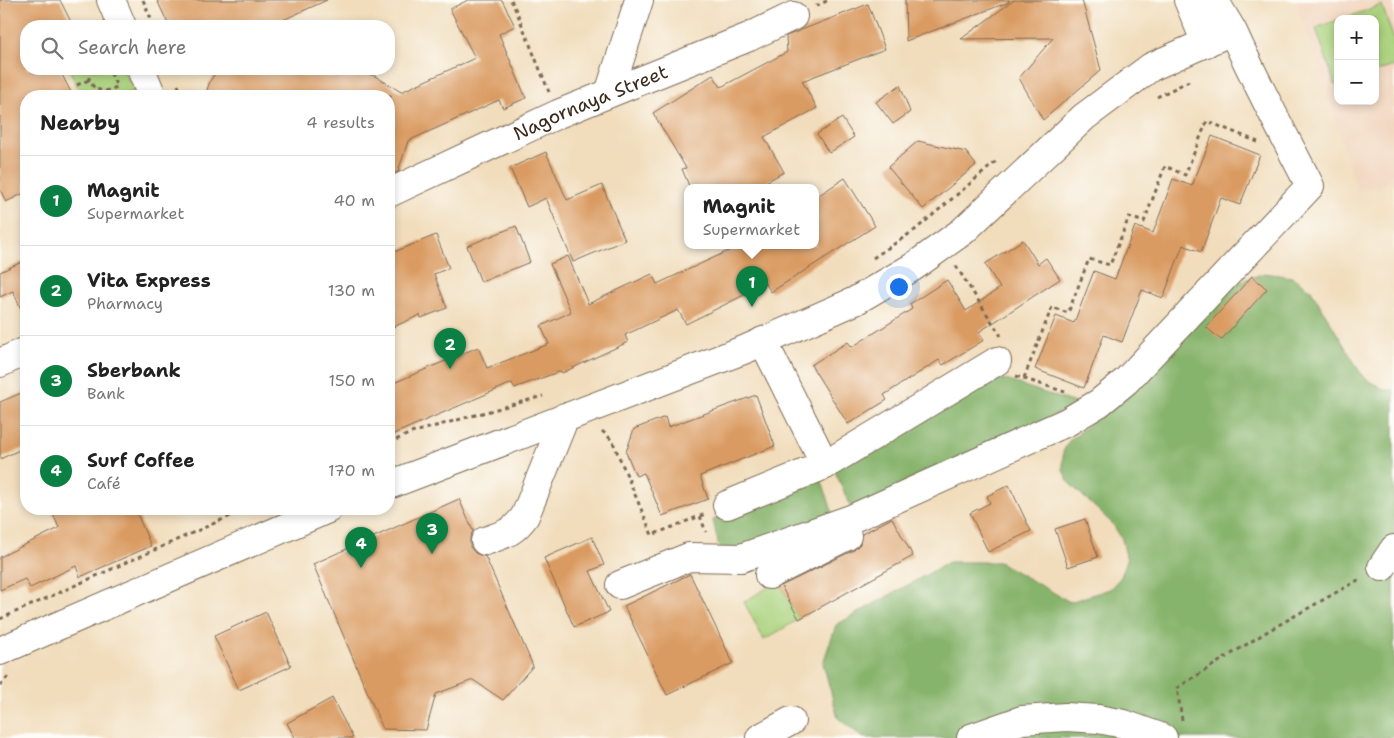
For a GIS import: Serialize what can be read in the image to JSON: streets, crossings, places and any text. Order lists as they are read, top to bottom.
{
  "streets": {
    "street": ["Nagornaya Street"]
  },
  "page": {
    "map_buttons": ["+", "−"],
    "search": "Search here",
    "heading": ["Nearby", "4 results"],
    "list": [
      {
        "mark": "1",
        "name": "Magnit",
        "note": "Supermarket",
        "value": "40 m"
      },
      {
        "mark": "2",
        "name": "Vita Express",
        "note": "Pharmacy",
        "value": "130 m"
      },
      {
        "mark": "3",
        "name": "Sberbank",
        "note": "Bank",
        "value": "150 m"
      },
      {
        "mark": "4",
        "name": "Surf Coffee",
        "note": "Café",
        "value": "170 m"
      }
    ],
    "popup": ["Magnit", "Supermarket"],
    "pins": [
      "1",
      "2",
      "3",
      "4"
    ]
  }
}
